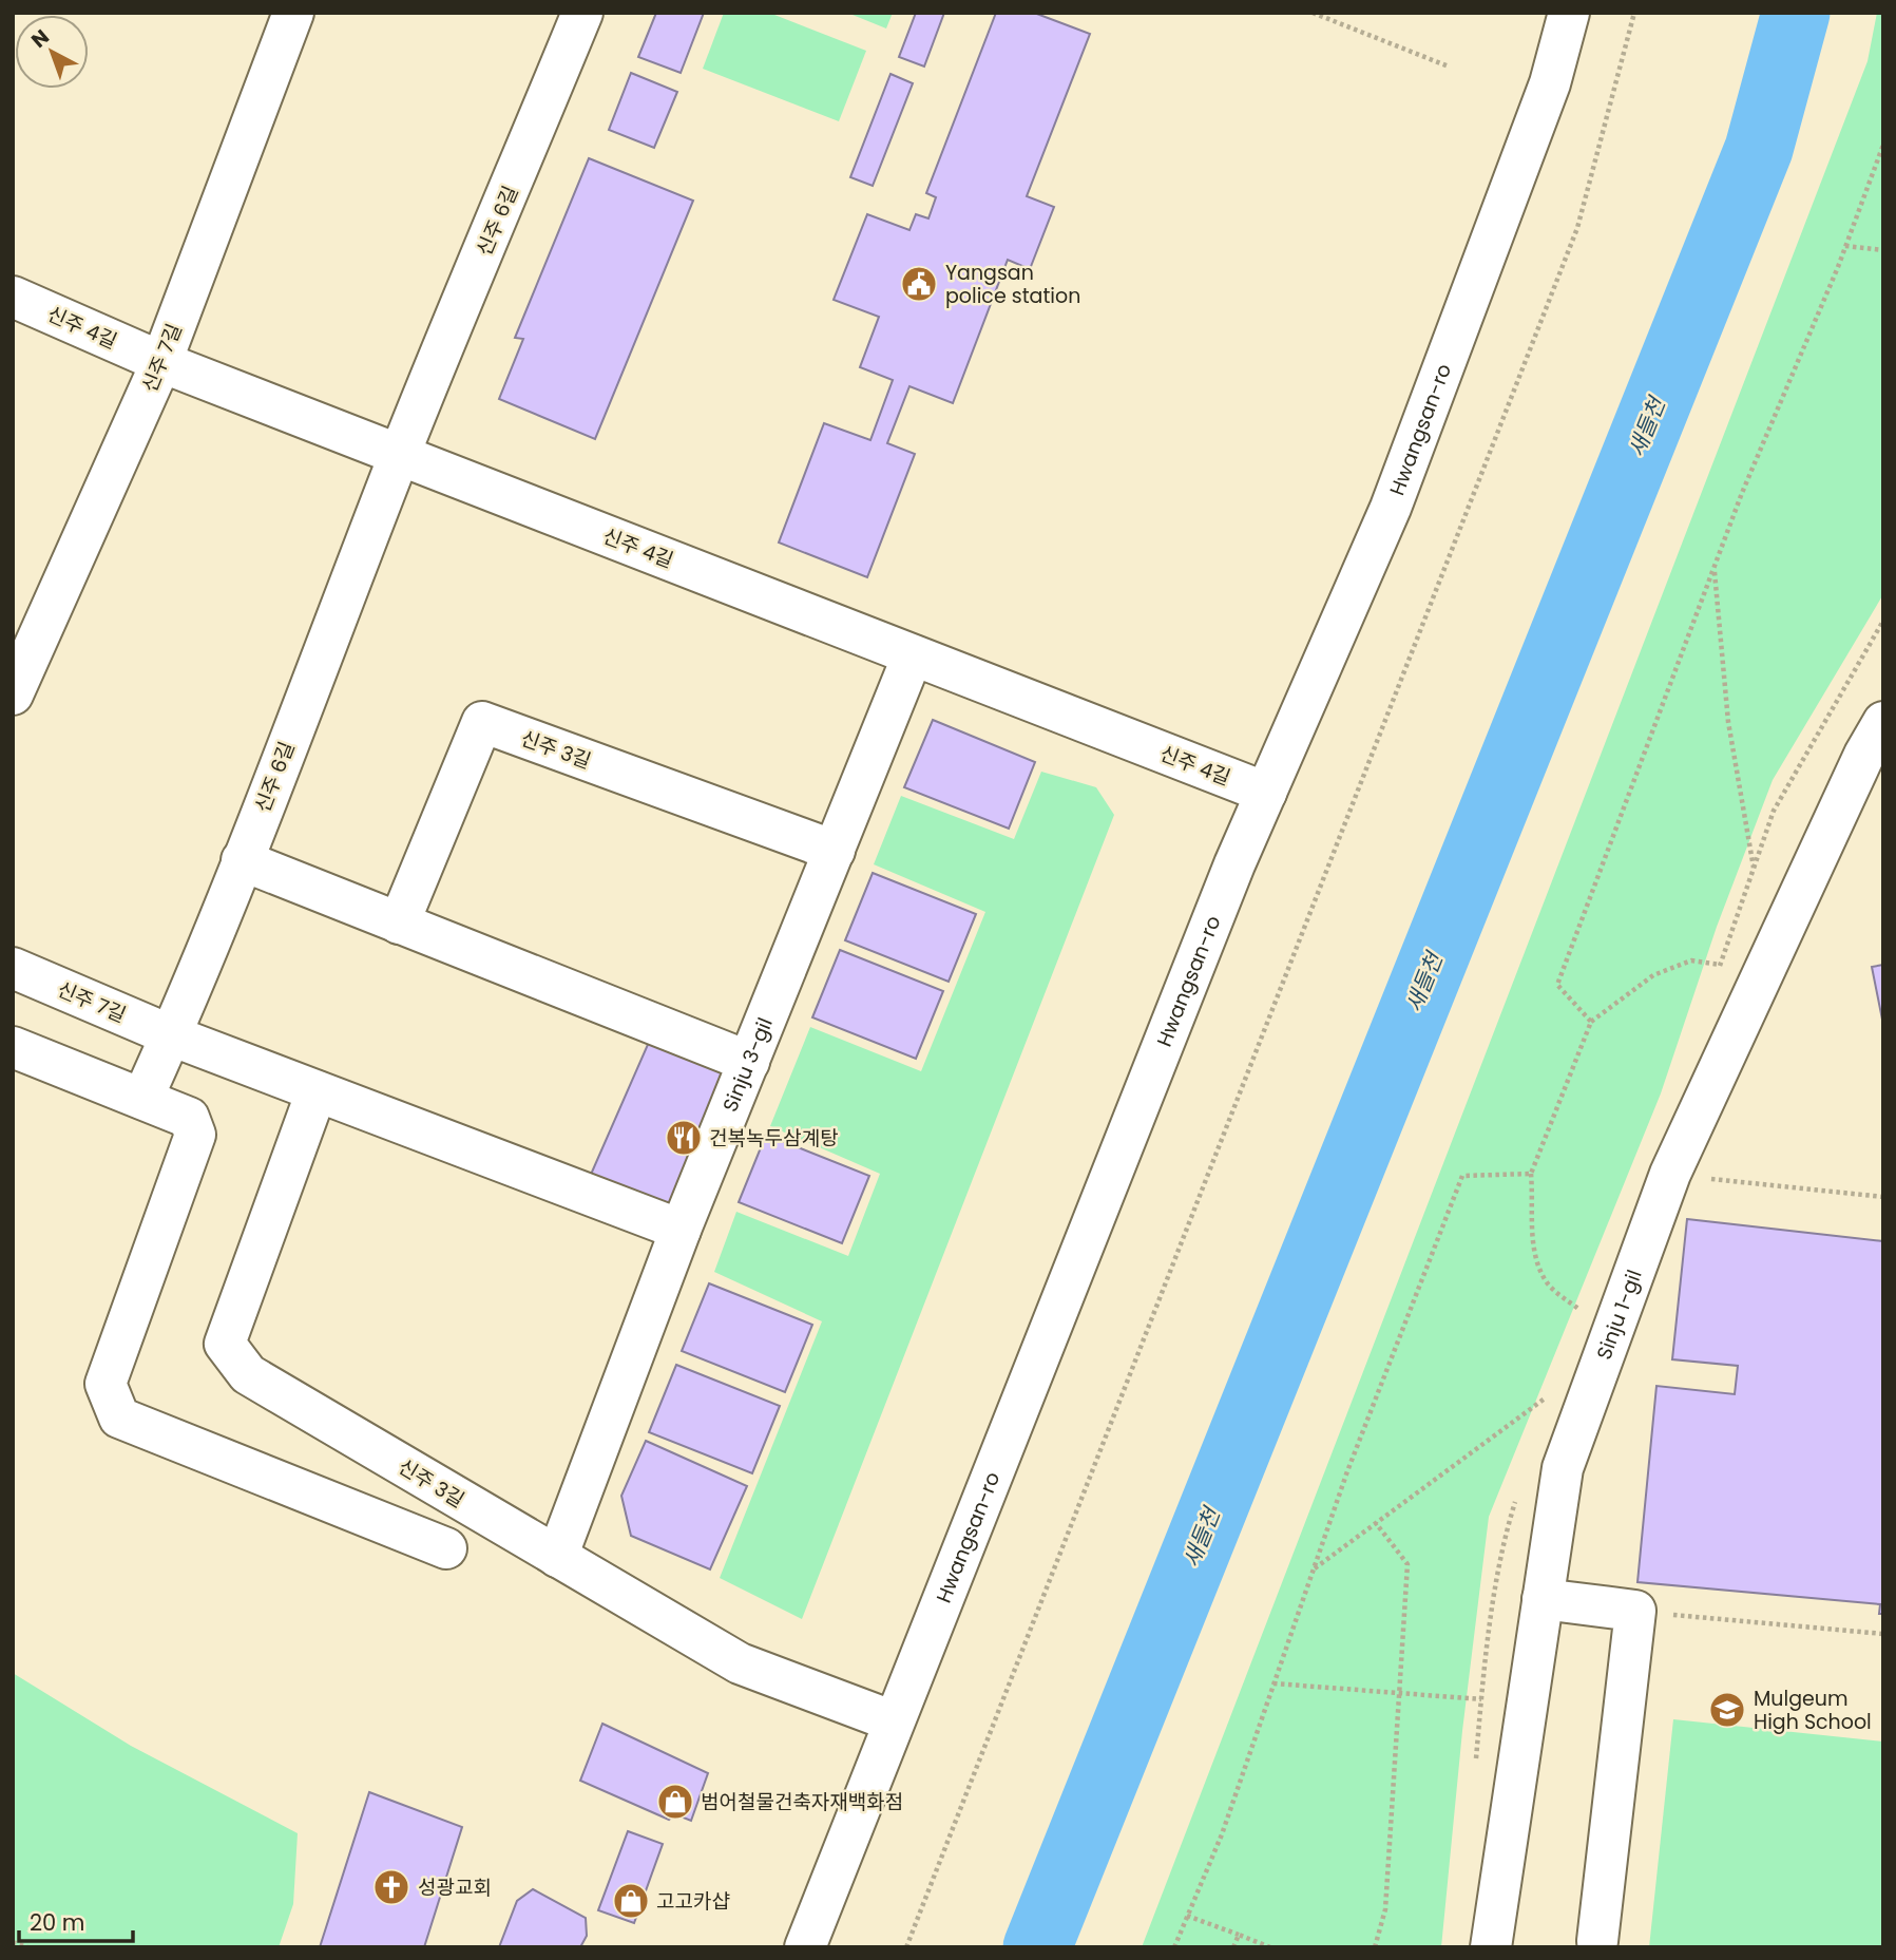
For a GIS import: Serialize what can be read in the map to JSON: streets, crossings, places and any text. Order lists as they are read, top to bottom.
{
  "streets": {
    "street": [
      "신주 6길",
      "신주 4길",
      "신주 7길",
      "Hwangsan-ro",
      "신주 3길",
      "Sinju 3-gil",
      "Sinju 1-gil"
    ]
  },
  "crossings": [
    ["신주 6길", "신주 4길"],
    ["신주 6길", "신주 7길"],
    ["신주 4길", "신주 7길"],
    ["신주 4길", "Hwangsan-ro"],
    ["신주 4길", "Sinju 3-gil"],
    ["Hwangsan-ro", "신주 3길"],
    ["신주 3길", "Sinju 3-gil"]
  ],
  "water": ["새들천"],
  "places": {
    "public building": ["Yangsan police station"],
    "restaurant": ["건복녹두삼계탕"],
    "school or university": ["Mulgeum High School"],
    "shop": ["범어철물건축자재백화점", "고고카샵"],
    "church": ["성광교회"]
  },
  "scale_bar": "20 m",
  "north": "top left"
}
